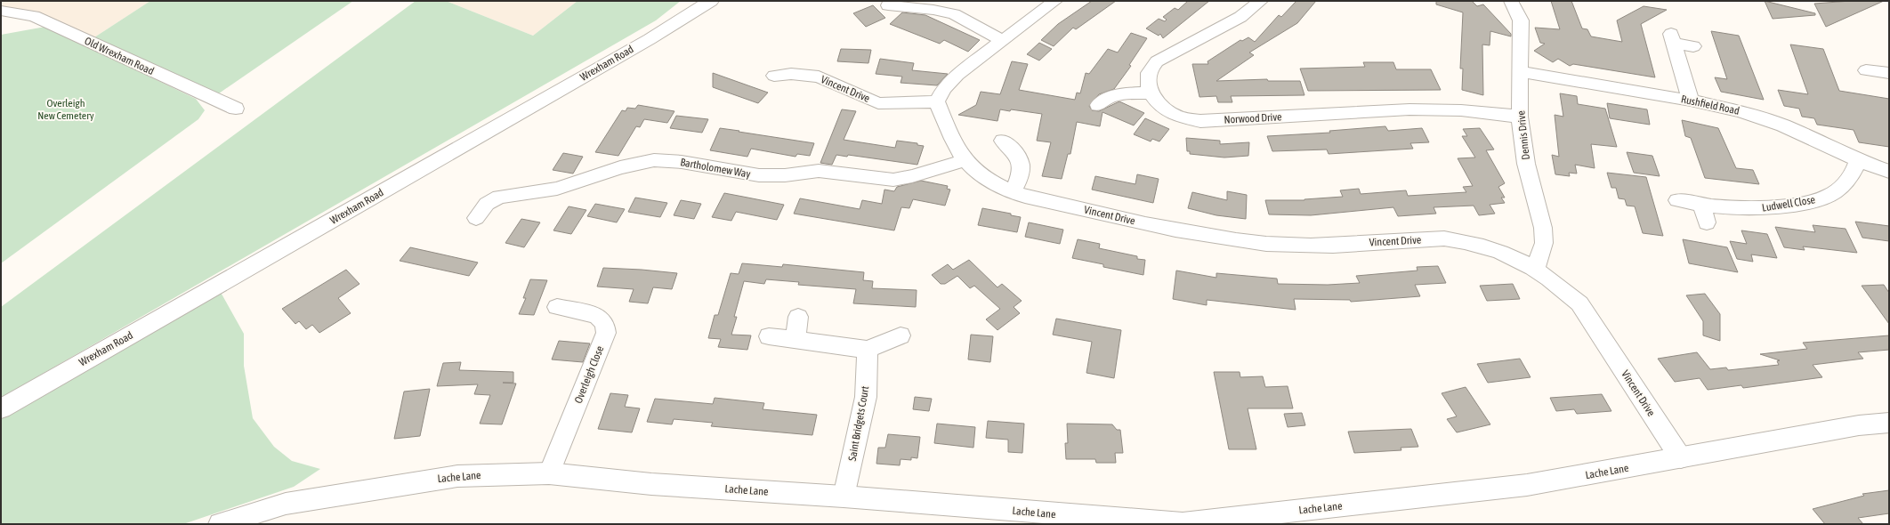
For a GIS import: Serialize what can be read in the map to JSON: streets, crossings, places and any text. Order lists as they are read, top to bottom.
{
  "streets": {
    "main road": ["Wrexham Road", "Lache Lane"],
    "street": [
      "Old Wrexham Road",
      "Vincent Drive",
      "Rushfield Road",
      "Norwood Drive",
      "Dennis Drive",
      "Bartholomew Way",
      "Ludwell Close",
      "Overleigh Close",
      "Saint Bridgets Court"
    ]
  },
  "crossings": [
    ["Vincent Drive", "Dennis Drive"],
    ["Vincent Drive", "Bartholomew Way"],
    ["Vincent Drive", "Lache Lane"],
    ["Rushfield Road", "Dennis Drive"],
    ["Rushfield Road", "Ludwell Close"],
    ["Norwood Drive", "Dennis Drive"],
    ["Overleigh Close", "Lache Lane"],
    ["Saint Bridgets Court", "Lache Lane"]
  ],
  "parks": ["Overleigh New Cemetery"]
}
